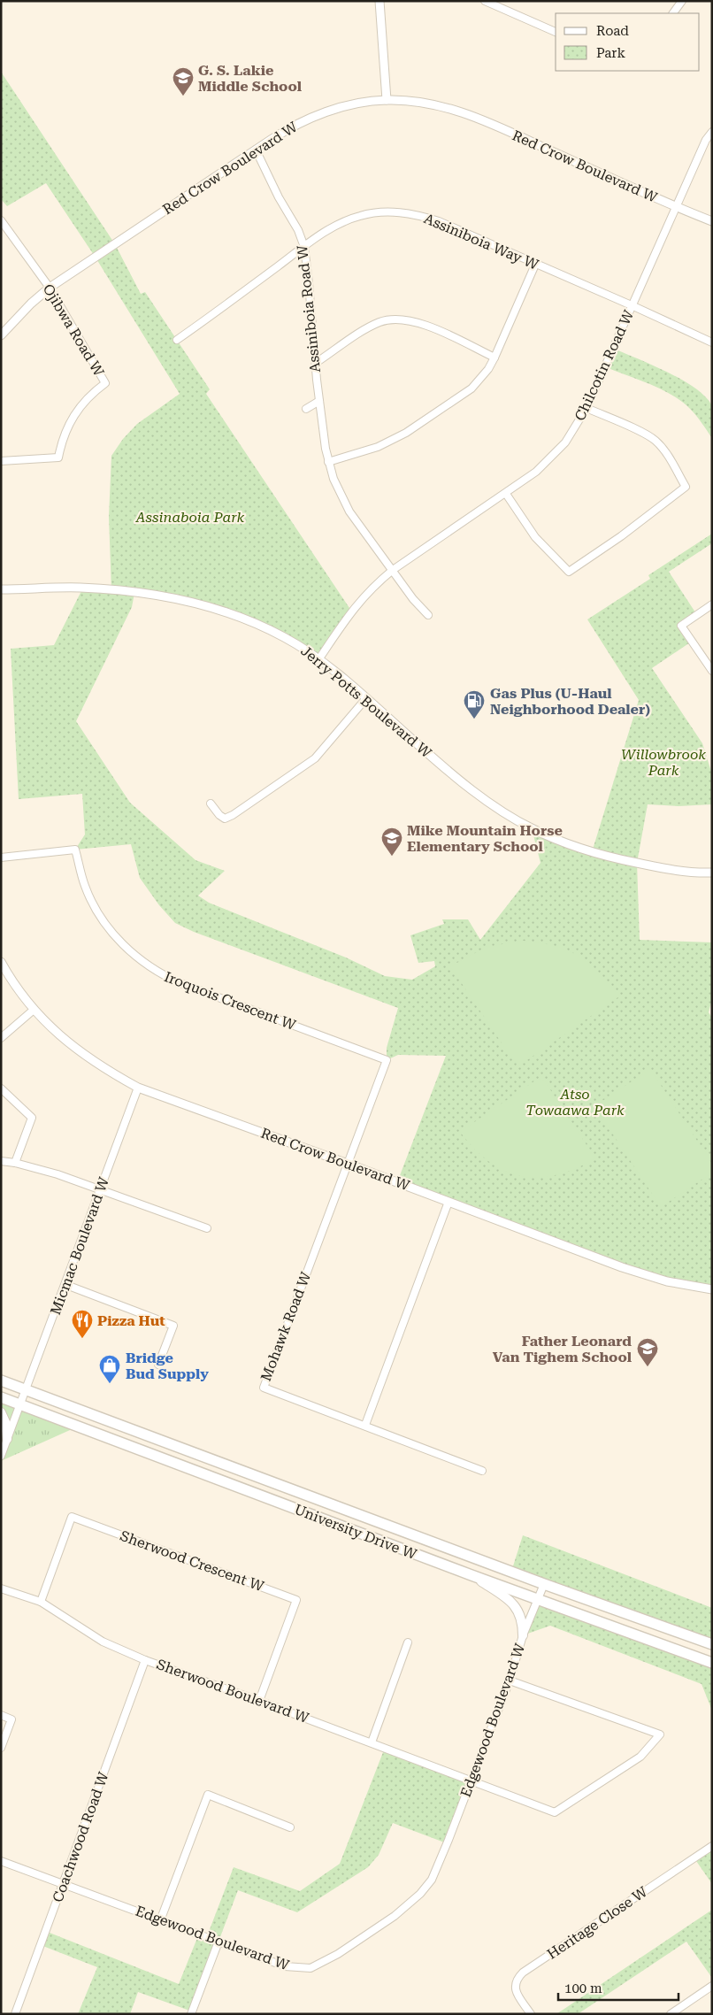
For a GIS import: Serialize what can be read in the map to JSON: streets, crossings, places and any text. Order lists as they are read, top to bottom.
{
  "streets": {
    "main road": ["University Drive W"],
    "street": [
      "Red Crow Boulevard W",
      "Assiniboia Way W",
      "Assiniboia Road W",
      "Ojibwa Road W",
      "Chilcotin Road W",
      "Jerry Potts Boulevard W",
      "Iroquois Crescent W",
      "Micmac Boulevard W",
      "Mohawk Road W",
      "Sherwood Crescent W",
      "Sherwood Boulevard W",
      "Edgewood Boulevard W",
      "Coachwood Road W",
      "Heritage Close W"
    ]
  },
  "crossings": [
    ["Red Crow Boulevard W", "Assiniboia Road W"],
    ["Red Crow Boulevard W", "Ojibwa Road W"],
    ["Red Crow Boulevard W", "Chilcotin Road W"],
    ["Red Crow Boulevard W", "Iroquois Crescent W"],
    ["Red Crow Boulevard W", "Micmac Boulevard W"],
    ["Red Crow Boulevard W", "Mohawk Road W"],
    ["Assiniboia Way W", "Assiniboia Road W"],
    ["Assiniboia Way W", "Chilcotin Road W"],
    ["Assiniboia Road W", "Chilcotin Road W"],
    ["Chilcotin Road W", "Jerry Potts Boulevard W"],
    ["Iroquois Crescent W", "Mohawk Road W"],
    ["Micmac Boulevard W", "University Drive W"],
    ["University Drive W", "Edgewood Boulevard W"],
    ["Sherwood Crescent W", "Sherwood Boulevard W"],
    ["Sherwood Boulevard W", "Edgewood Boulevard W"],
    ["Sherwood Boulevard W", "Coachwood Road W"],
    ["Edgewood Boulevard W", "Coachwood Road W"]
  ],
  "parks": ["Assinaboia Park", "Willowbrook Park", "Atso Towaawa Park"],
  "places": {
    "school or university": ["G. S. Lakie Middle School", "Mike Mountain Horse Elementary School", "Father Leonard Van Tighem School"],
    "fuel station": ["Gas Plus (U-Haul Neighborhood Dealer)"],
    "restaurant": ["Pizza Hut"],
    "shop": ["Bridge Bud Supply"]
  },
  "legend": ["Road", "Park"],
  "scale_bar": "100 m"
}
